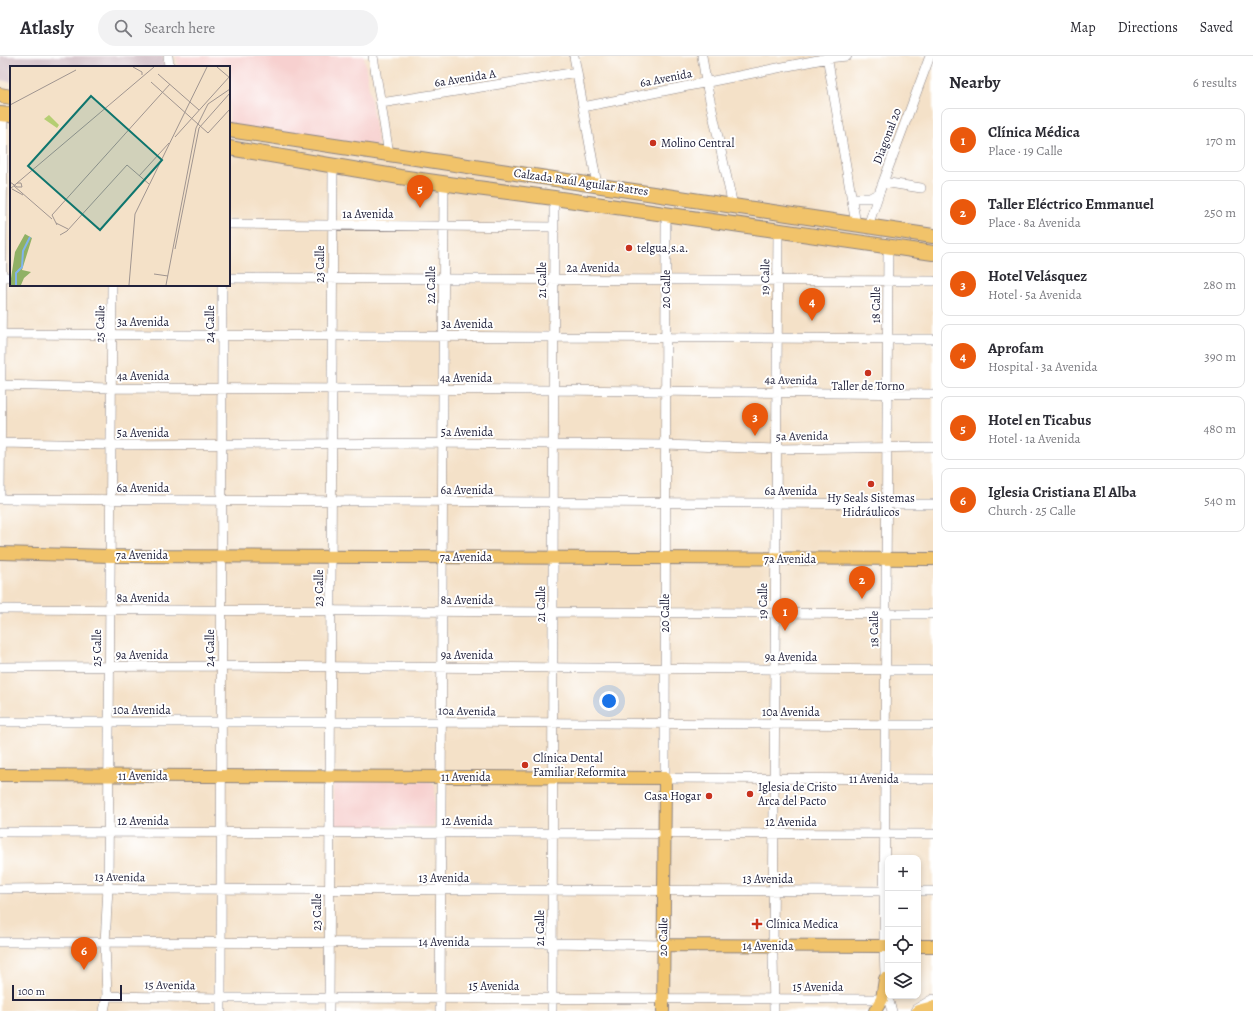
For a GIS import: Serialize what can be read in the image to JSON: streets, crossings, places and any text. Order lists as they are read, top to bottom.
{
  "streets": {
    "highway": ["Calzada Raúl Aguilar Batres"],
    "main road": [
      "20 Calle",
      "7a Avenida",
      "11 Avenida",
      "14 Avenida"
    ],
    "street": [
      "6a Avenida A",
      "6a Avenida",
      "Diagonal 20",
      "1a Avenida",
      "23 Calle",
      "2a Avenida",
      "19 Calle",
      "21 Calle",
      "22 Calle",
      "18 Calle",
      "3a Avenida",
      "25 Calle",
      "24 Calle",
      "4a Avenida",
      "5a Avenida",
      "8a Avenida",
      "9a Avenida",
      "10a Avenida",
      "12 Avenida",
      "13 Avenida",
      "15 Avenida"
    ]
  },
  "crossings": [
    ["6a Avenida", "23 Calle"],
    ["6a Avenida", "19 Calle"],
    ["6a Avenida", "21 Calle"],
    ["6a Avenida", "22 Calle"],
    ["6a Avenida", "20 Calle"],
    ["6a Avenida", "18 Calle"],
    ["6a Avenida", "25 Calle"],
    ["6a Avenida", "24 Calle"],
    ["Diagonal 20", "Calzada Raúl Aguilar Batres"],
    ["Calzada Raúl Aguilar Batres", "23 Calle"],
    ["Calzada Raúl Aguilar Batres", "19 Calle"],
    ["Calzada Raúl Aguilar Batres", "21 Calle"],
    ["Calzada Raúl Aguilar Batres", "22 Calle"],
    ["Calzada Raúl Aguilar Batres", "20 Calle"],
    ["Calzada Raúl Aguilar Batres", "18 Calle"],
    ["1a Avenida", "23 Calle"],
    ["1a Avenida", "21 Calle"],
    ["1a Avenida", "22 Calle"],
    ["23 Calle", "2a Avenida"],
    ["23 Calle", "3a Avenida"],
    ["23 Calle", "4a Avenida"],
    ["23 Calle", "5a Avenida"],
    ["23 Calle", "7a Avenida"],
    ["23 Calle", "8a Avenida"],
    ["23 Calle", "9a Avenida"],
    ["23 Calle", "10a Avenida"],
    ["23 Calle", "11 Avenida"],
    ["23 Calle", "12 Avenida"],
    ["23 Calle", "13 Avenida"],
    ["23 Calle", "14 Avenida"],
    ["23 Calle", "15 Avenida"],
    ["2a Avenida", "19 Calle"],
    ["2a Avenida", "21 Calle"],
    ["2a Avenida", "22 Calle"],
    ["2a Avenida", "20 Calle"],
    ["2a Avenida", "18 Calle"],
    ["19 Calle", "3a Avenida"],
    ["19 Calle", "4a Avenida"],
    ["19 Calle", "5a Avenida"],
    ["19 Calle", "7a Avenida"],
    ["19 Calle", "8a Avenida"],
    ["19 Calle", "9a Avenida"],
    ["19 Calle", "10a Avenida"],
    ["19 Calle", "11 Avenida"],
    ["19 Calle", "12 Avenida"],
    ["19 Calle", "13 Avenida"],
    ["19 Calle", "14 Avenida"],
    ["19 Calle", "15 Avenida"],
    ["21 Calle", "3a Avenida"],
    ["21 Calle", "4a Avenida"],
    ["21 Calle", "5a Avenida"],
    ["21 Calle", "7a Avenida"],
    ["21 Calle", "8a Avenida"],
    ["21 Calle", "9a Avenida"],
    ["21 Calle", "10a Avenida"],
    ["21 Calle", "11 Avenida"],
    ["21 Calle", "12 Avenida"],
    ["21 Calle", "13 Avenida"],
    ["21 Calle", "14 Avenida"],
    ["21 Calle", "15 Avenida"],
    ["22 Calle", "3a Avenida"],
    ["22 Calle", "4a Avenida"],
    ["22 Calle", "5a Avenida"],
    ["22 Calle", "7a Avenida"],
    ["22 Calle", "8a Avenida"],
    ["22 Calle", "9a Avenida"],
    ["22 Calle", "10a Avenida"],
    ["22 Calle", "11 Avenida"],
    ["22 Calle", "12 Avenida"],
    ["22 Calle", "13 Avenida"],
    ["22 Calle", "14 Avenida"],
    ["22 Calle", "15 Avenida"],
    ["20 Calle", "3a Avenida"],
    ["20 Calle", "4a Avenida"],
    ["20 Calle", "5a Avenida"],
    ["20 Calle", "7a Avenida"],
    ["20 Calle", "8a Avenida"],
    ["20 Calle", "9a Avenida"],
    ["20 Calle", "10a Avenida"],
    ["20 Calle", "11 Avenida"],
    ["20 Calle", "12 Avenida"],
    ["20 Calle", "13 Avenida"],
    ["20 Calle", "14 Avenida"],
    ["20 Calle", "15 Avenida"],
    ["18 Calle", "3a Avenida"],
    ["18 Calle", "4a Avenida"],
    ["18 Calle", "5a Avenida"],
    ["18 Calle", "7a Avenida"],
    ["18 Calle", "8a Avenida"],
    ["18 Calle", "9a Avenida"],
    ["18 Calle", "10a Avenida"],
    ["18 Calle", "11 Avenida"],
    ["18 Calle", "12 Avenida"],
    ["3a Avenida", "25 Calle"],
    ["3a Avenida", "24 Calle"],
    ["25 Calle", "4a Avenida"],
    ["25 Calle", "5a Avenida"],
    ["25 Calle", "7a Avenida"],
    ["25 Calle", "8a Avenida"],
    ["25 Calle", "9a Avenida"],
    ["25 Calle", "10a Avenida"],
    ["25 Calle", "11 Avenida"],
    ["25 Calle", "12 Avenida"],
    ["25 Calle", "13 Avenida"],
    ["25 Calle", "14 Avenida"],
    ["25 Calle", "15 Avenida"],
    ["24 Calle", "4a Avenida"],
    ["24 Calle", "5a Avenida"],
    ["24 Calle", "7a Avenida"],
    ["24 Calle", "8a Avenida"],
    ["24 Calle", "9a Avenida"],
    ["24 Calle", "10a Avenida"],
    ["24 Calle", "11 Avenida"],
    ["24 Calle", "12 Avenida"],
    ["24 Calle", "13 Avenida"],
    ["24 Calle", "14 Avenida"],
    ["24 Calle", "15 Avenida"]
  ],
  "places": {
    "other": [
      "Molino Central",
      "telgua,s.a.",
      "Taller de Torno",
      "Hy Seals Sistemas Hidráulicos",
      "Clínica Dental Familiar Reformita",
      "Iglesia de Cristo Arca del Pacto",
      "Casa Hogar"
    ],
    "health": ["Clínica Medica"]
  },
  "scale_bar": "100 m",
  "page": {
    "header": "Atlasly",
    "search": "Search here",
    "nav": ["Map", "Directions", "Saved"],
    "heading": ["Nearby", "6 results"],
    "list": [
      {
        "mark": "1",
        "name": "Clínica Médica",
        "note": "Place · 19 Calle",
        "value": "170 m"
      },
      {
        "mark": "2",
        "name": "Taller Eléctrico Emmanuel",
        "note": "Place · 8a Avenida",
        "value": "250 m"
      },
      {
        "mark": "3",
        "name": "Hotel Velásquez",
        "note": "Hotel · 5a Avenida",
        "value": "280 m"
      },
      {
        "mark": "4",
        "name": "Aprofam",
        "note": "Hospital · 3a Avenida",
        "value": "390 m"
      },
      {
        "mark": "5",
        "name": "Hotel en Ticabus",
        "note": "Hotel · 1a Avenida",
        "value": "480 m"
      },
      {
        "mark": "6",
        "name": "Iglesia Cristiana El Alba",
        "note": "Church · 25 Calle",
        "value": "540 m"
      }
    ],
    "pins": [
      "5",
      "4",
      "3",
      "2",
      "1",
      "6"
    ],
    "map_buttons": ["+", "−"],
    "scale": "100 m"
  }
}
